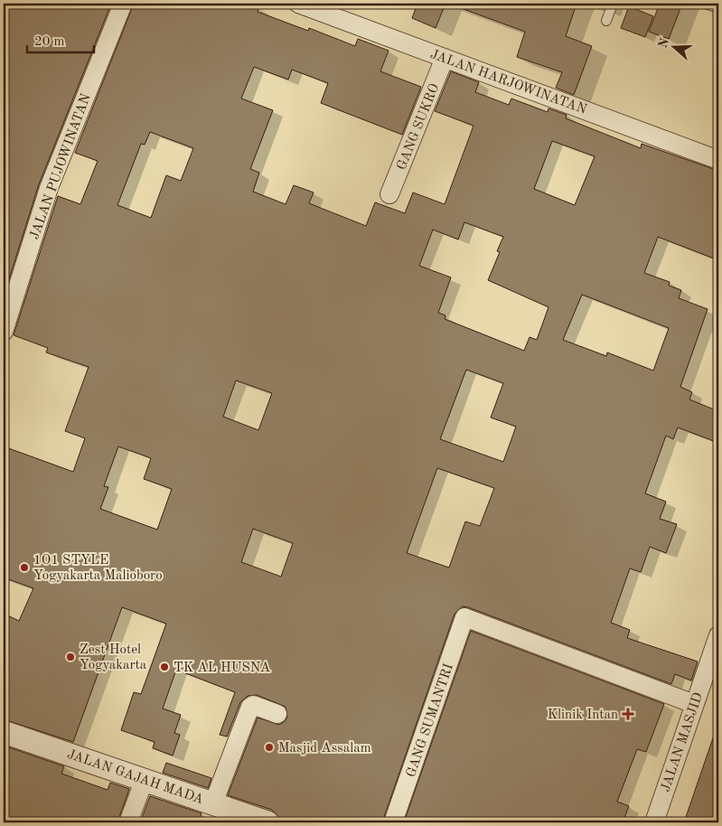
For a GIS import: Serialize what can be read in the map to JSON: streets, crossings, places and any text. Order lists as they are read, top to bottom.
{
  "streets": {
    "street": [
      "JALAN HARJOWINATAN",
      "GANG SUKRO",
      "JALAN PUJOWINATAN",
      "GANG SUMANTRI",
      "JALAN MASJID",
      "JALAN GAJAH MADA"
    ]
  },
  "crossings": [
    ["JALAN HARJOWINATAN", "GANG SUKRO"],
    ["GANG SUMANTRI", "JALAN MASJID"]
  ],
  "places": {
    "other": [
      "1O1 STYLE Yogyakarta Malioboro",
      "Zest Hotel Yogyakarta",
      "TK AL HUSNA",
      "Masjid Assalam"
    ],
    "health": ["Klinik Intan"]
  },
  "scale_bar": "20 m",
  "north": "left"
}
